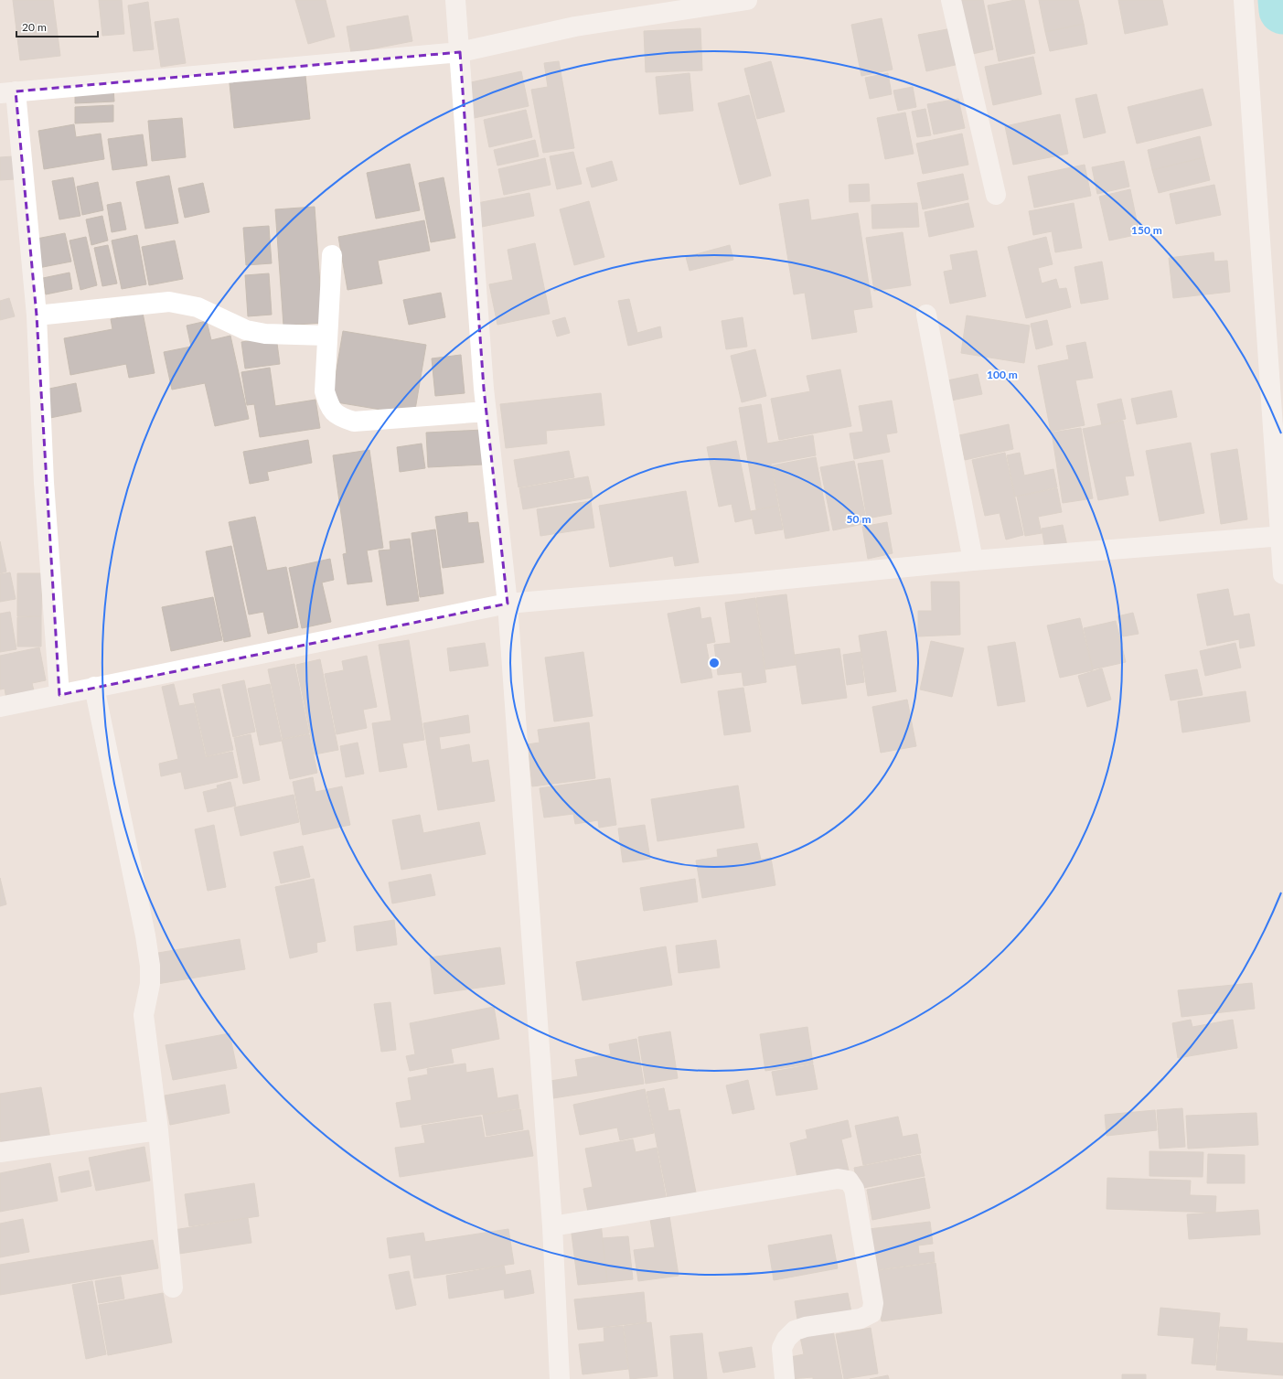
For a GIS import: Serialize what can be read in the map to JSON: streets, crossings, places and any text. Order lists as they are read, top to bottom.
{
  "scale_bar": "20 m",
  "rings": ["150 m", "100 m", "50 m"]
}
